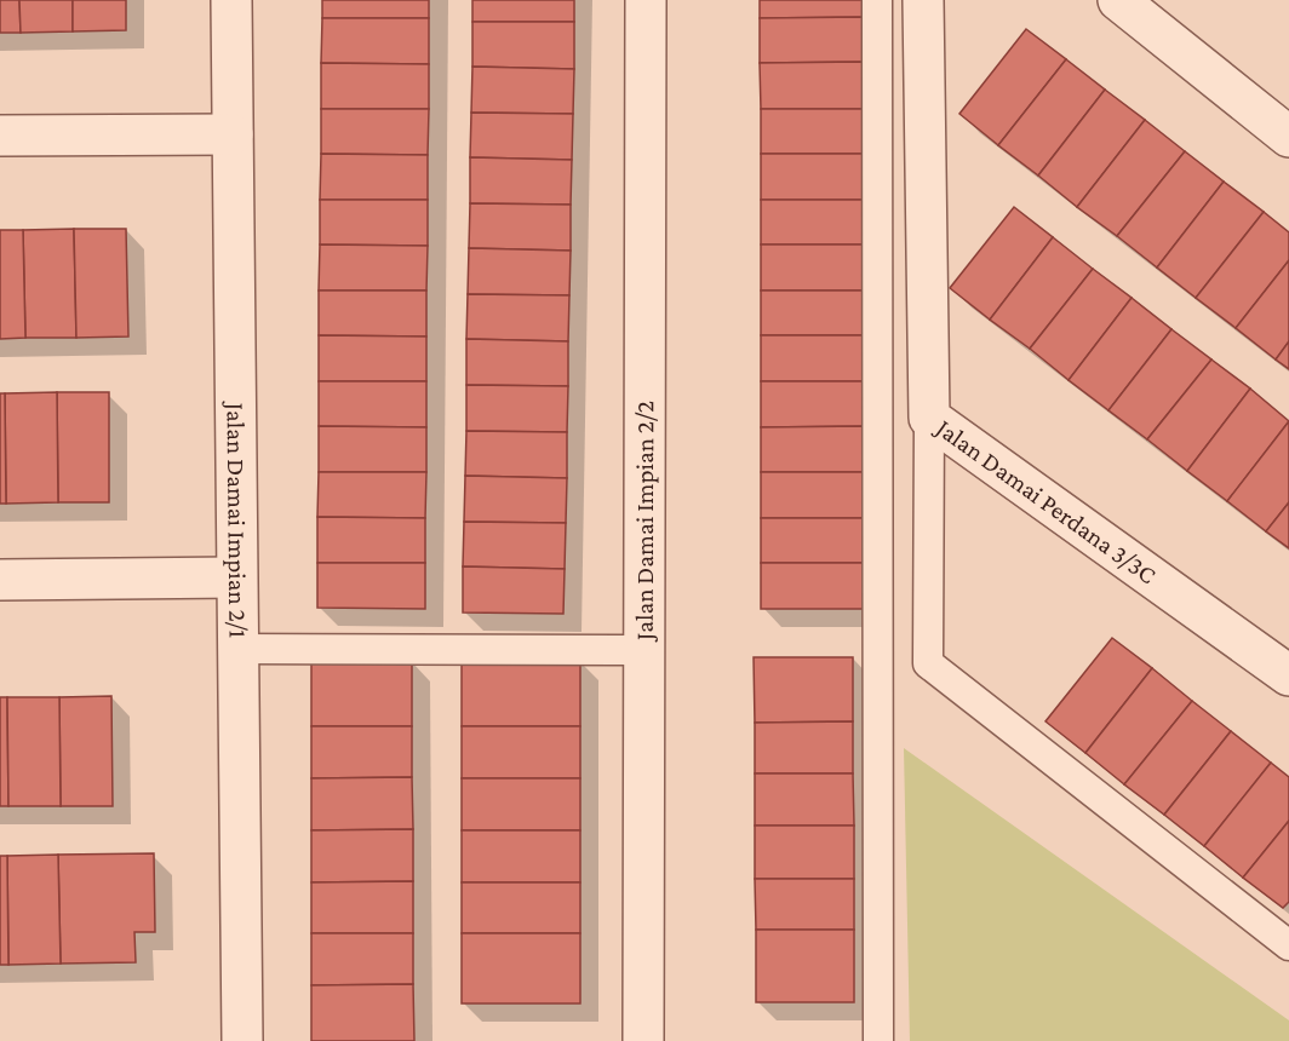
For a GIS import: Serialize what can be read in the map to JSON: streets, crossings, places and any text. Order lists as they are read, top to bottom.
{
  "streets": {
    "street": ["Jalan Damai Perdana 3/3C", "Jalan Damai Impian 2/1", "Jalan Damai Impian 2/2"]
  }
}
